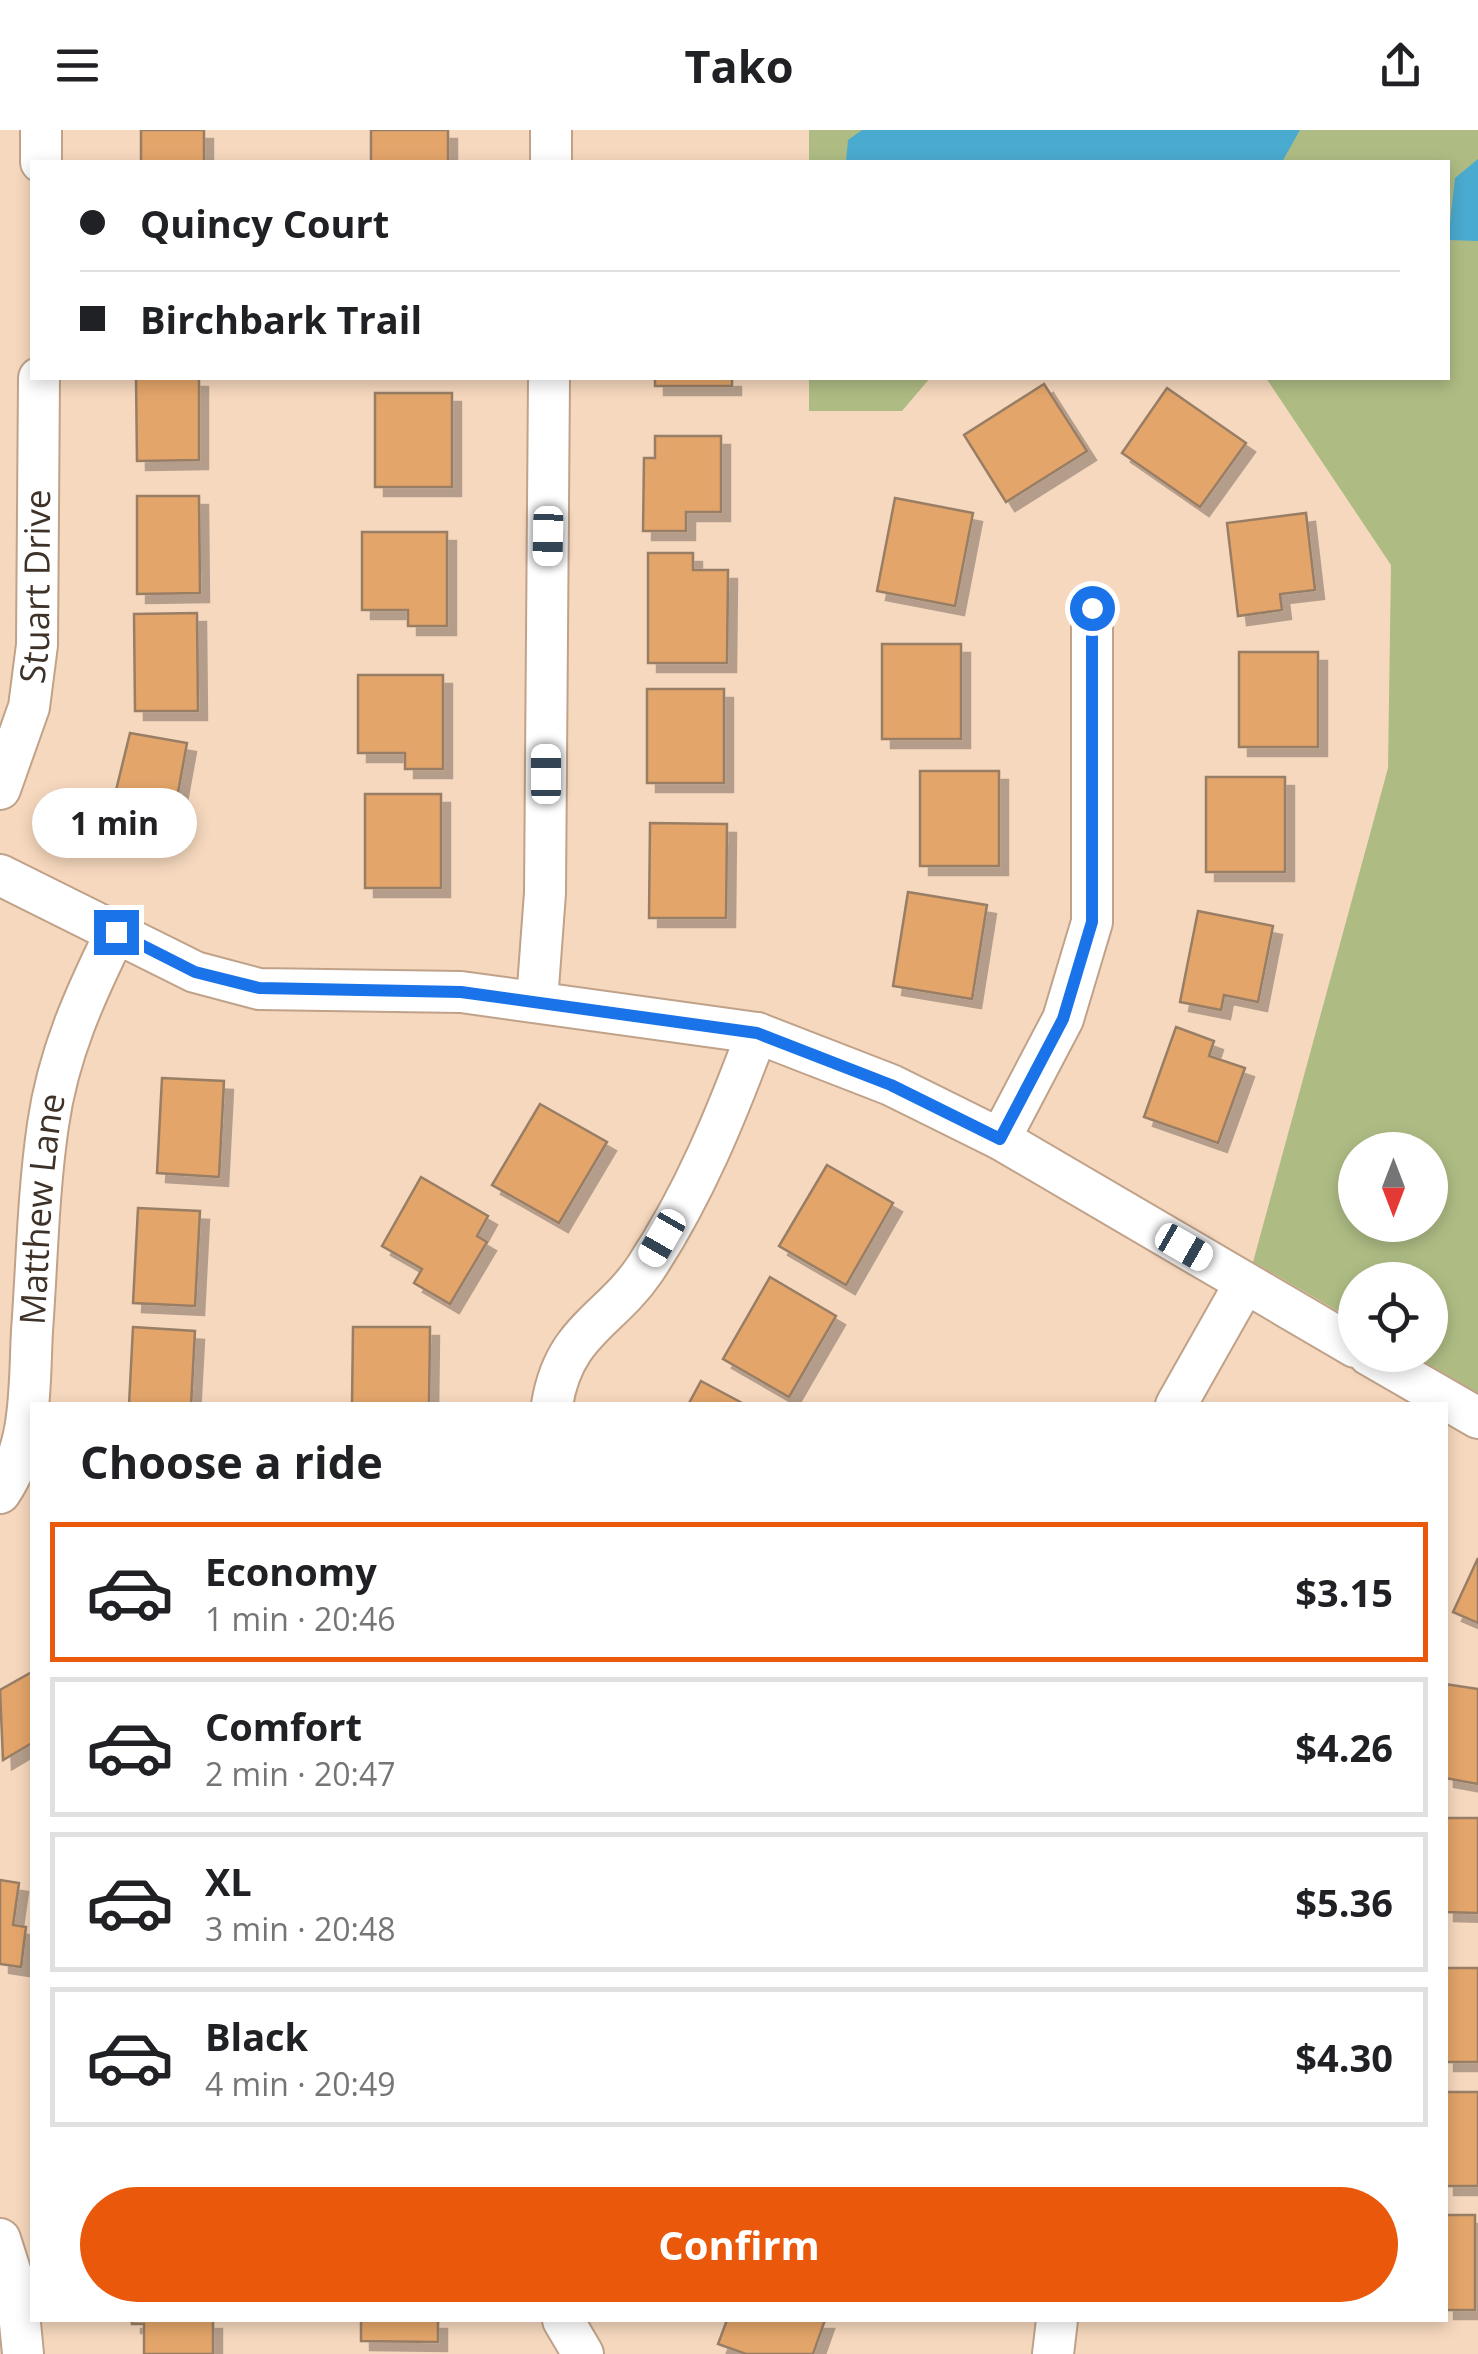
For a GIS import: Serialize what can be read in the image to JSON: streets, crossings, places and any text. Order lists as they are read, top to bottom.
{
  "streets": {
    "street": ["Stuart Drive", "Matthew Lane"]
  },
  "north": "bottom",
  "page": {
    "header": "Tako",
    "banner": ["Quincy Court", "Birchbark Trail"],
    "bubble": "1 min",
    "heading": "Choose a ride",
    "list": [
      {
        "name": "Economy",
        "note": "1 min · 20:46",
        "value": "$3.15"
      },
      {
        "name": "Comfort",
        "note": "2 min · 20:47",
        "value": "$4.26"
      },
      {
        "name": "XL",
        "note": "3 min · 20:48",
        "value": "$5.36"
      },
      {
        "name": "Black",
        "note": "4 min · 20:49",
        "value": "$4.30"
      }
    ],
    "buttons": "Confirm"
  }
}
